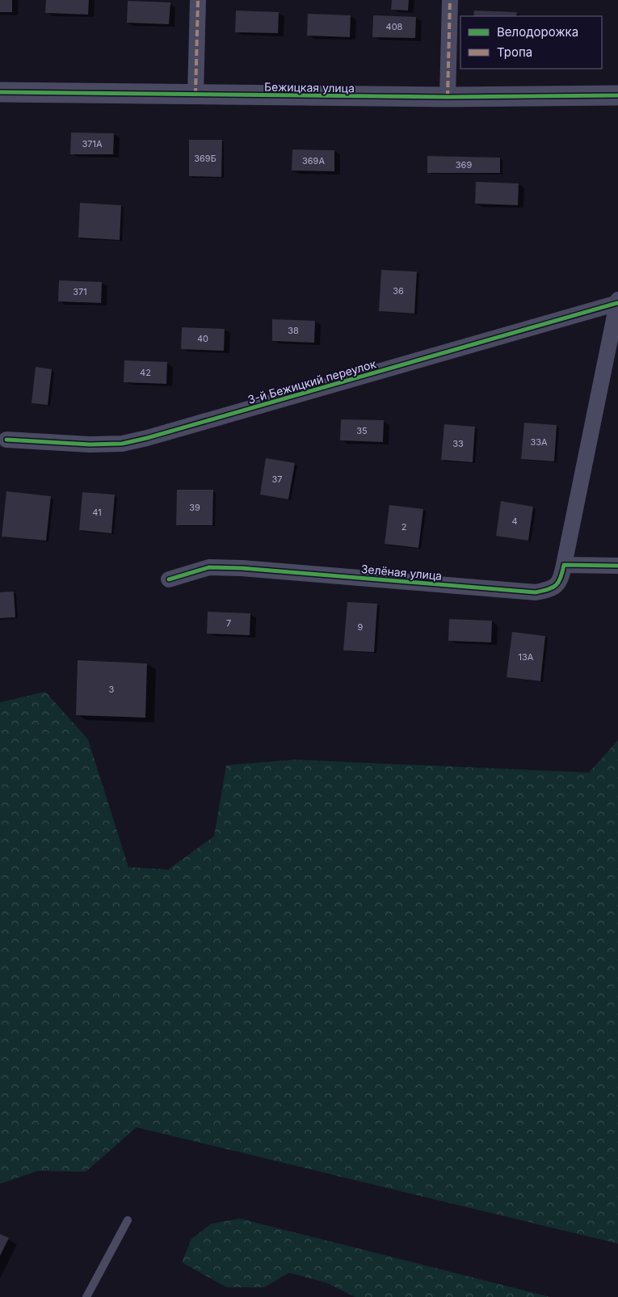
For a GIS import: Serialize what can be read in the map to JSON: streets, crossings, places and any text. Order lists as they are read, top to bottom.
{
  "streets": {
    "street": ["Бежицкая улица", "3-й Бежицкий переулок", "Зелёная улица"]
  },
  "crossings": [
    ["3-й Бежицкий переулок", "Зелёная улица"]
  ],
  "house_numbers": [
    "408",
    "371А",
    "369Б",
    "369А",
    "369",
    "36",
    "371",
    "38",
    "40",
    "42",
    "35",
    "33А",
    "33",
    "37",
    "39",
    "41",
    "4",
    "2",
    "7",
    "9",
    "13А",
    "3"
  ],
  "legend": ["Велодорожка", "Тропа"]
}
